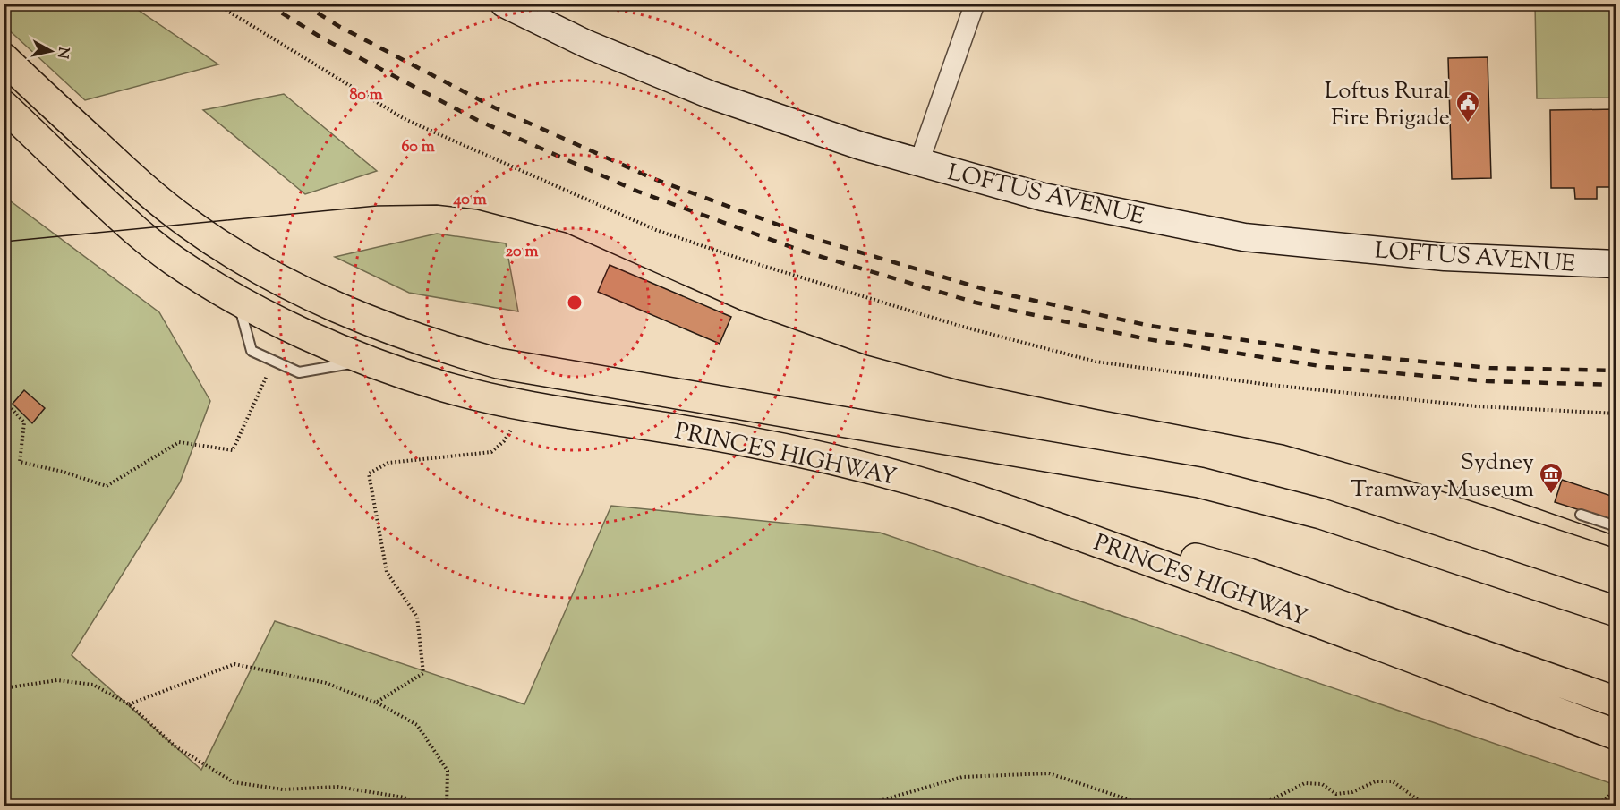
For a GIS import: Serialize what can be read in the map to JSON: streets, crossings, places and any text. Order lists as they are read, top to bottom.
{
  "streets": {
    "highway": ["PRINCES HIGHWAY"],
    "street": ["LOFTUS AVENUE"]
  },
  "places": {
    "public building": ["Loftus Rural Fire Brigade"],
    "museum": ["Sydney Tramway Museum"]
  },
  "north": "right",
  "rings": [
    "80 m",
    "60 m",
    "40 m",
    "20 m"
  ]
}
